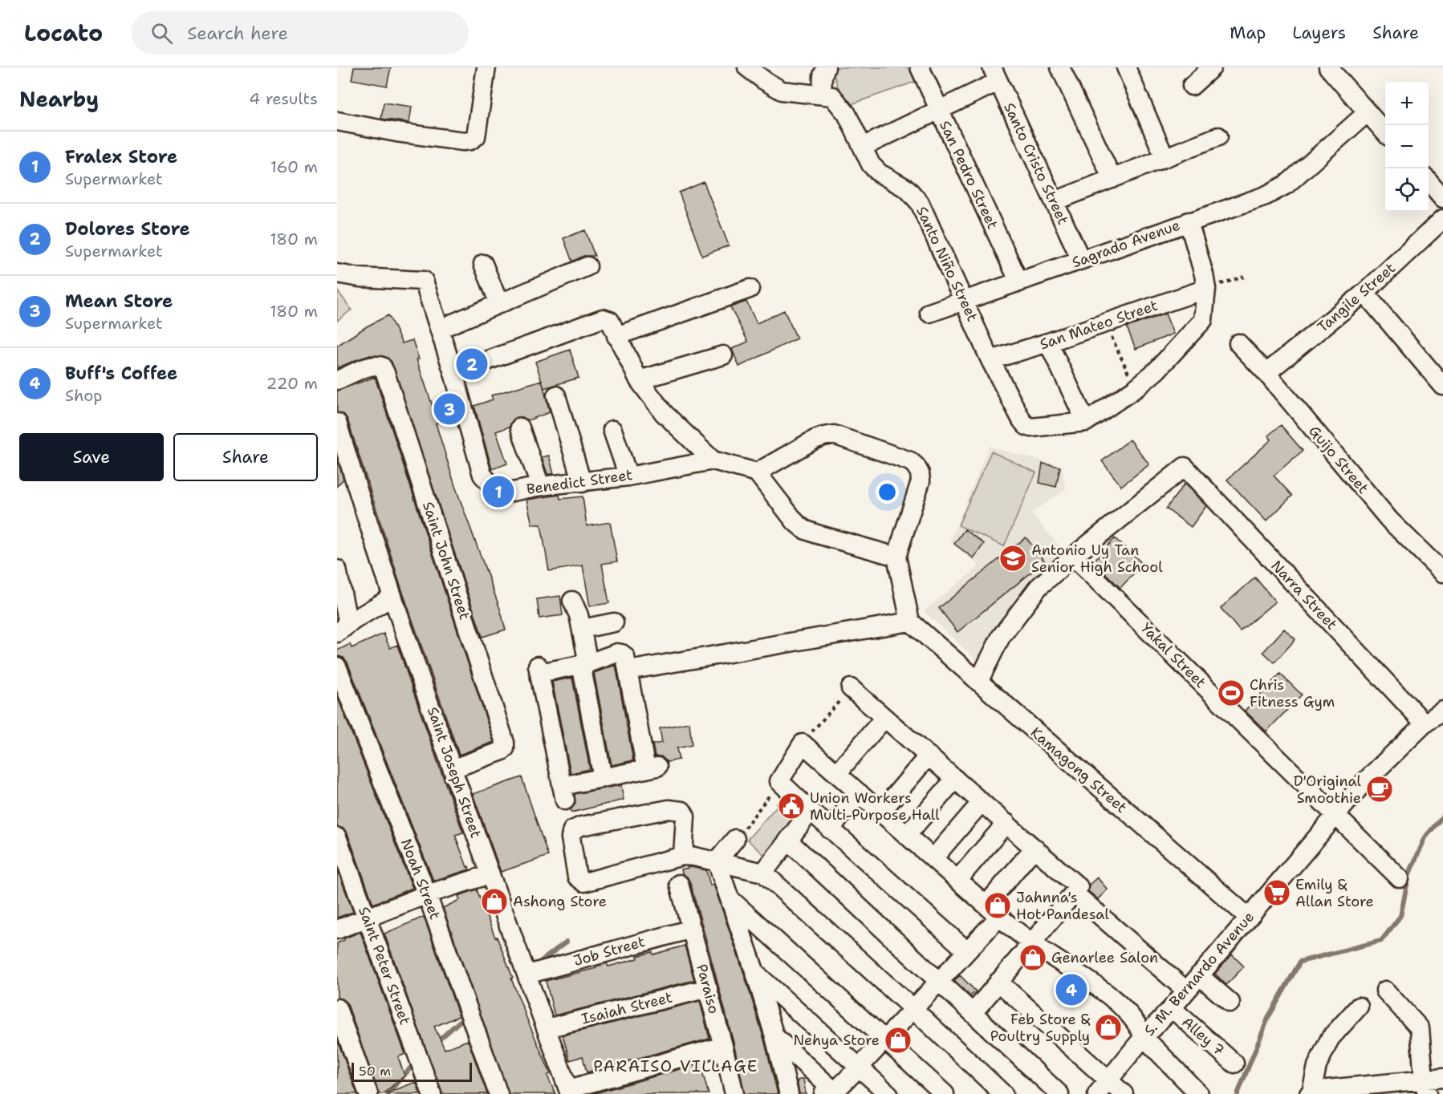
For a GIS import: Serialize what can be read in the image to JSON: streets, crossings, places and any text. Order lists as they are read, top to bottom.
{
  "streets": {
    "street": [
      "Santo Cristo Street",
      "San Pedro Street",
      "Sagrado Avenue",
      "Santo Niño Street",
      "Tangile Street",
      "San Mateo Street",
      "Guijo Street",
      "Benedict Street",
      "Saint John Street",
      "Narra Street",
      "Yakal Street",
      "Kamagong Street",
      "Saint Joseph Street",
      "Noah Street",
      "Job Street",
      "Saint Peter Street",
      "S. M. Bernardo Avenue",
      "Paraiso",
      "Isaiah Street",
      "Alley 7"
    ]
  },
  "crossings": [
    ["Santo Cristo Street", "Sagrado Avenue"],
    ["San Pedro Street", "Sagrado Avenue"],
    ["Sagrado Avenue", "Santo Niño Street"],
    ["Santo Niño Street", "San Mateo Street"],
    ["Tangile Street", "Guijo Street"],
    ["Saint John Street", "Saint Joseph Street"],
    ["Narra Street", "Yakal Street"],
    ["Narra Street", "S. M. Bernardo Avenue"],
    ["Yakal Street", "S. M. Bernardo Avenue"],
    ["Kamagong Street", "S. M. Bernardo Avenue"],
    ["Saint Joseph Street", "Job Street"],
    ["Saint Joseph Street", "Isaiah Street"],
    ["Job Street", "Paraiso"],
    ["S. M. Bernardo Avenue", "Alley 7"],
    ["Paraiso", "Isaiah Street"]
  ],
  "districts": ["PARAISO VILLAGE"],
  "places": {
    "school or university": ["Antonio Uy Tan Senior High School"],
    "sports": ["Chris Fitness Gym"],
    "cafe": ["D'Original Smoothie"],
    "public building": ["Union Workers Multi-Purpose Hall"],
    "supermarket": ["Emily & Allan Store"],
    "shop": [
      "Ashong Store",
      "Jahnna's Hot Pandesal",
      "Genarlee Salon",
      "Feb Store & Poultry Supply",
      "Nehya Store"
    ]
  },
  "scale_bar": "50 m",
  "page": {
    "header": "Locato",
    "search": "Search here",
    "nav": ["Map", "Layers", "Share"],
    "heading": ["Nearby", "4 results"],
    "map_buttons": ["+", "−"],
    "list": [
      {
        "mark": "1",
        "name": "Fralex Store",
        "note": "Supermarket",
        "value": "160 m"
      },
      {
        "mark": "2",
        "name": "Dolores Store",
        "note": "Supermarket",
        "value": "180 m"
      },
      {
        "mark": "3",
        "name": "Mean Store",
        "note": "Supermarket",
        "value": "180 m"
      },
      {
        "mark": "4",
        "name": "Buff's Coffee",
        "note": "Shop",
        "value": "220 m"
      }
    ],
    "pins": [
      "2",
      "3",
      "1",
      "4"
    ],
    "buttons": ["Save", "Share"],
    "scale": "50 m"
  }
}
